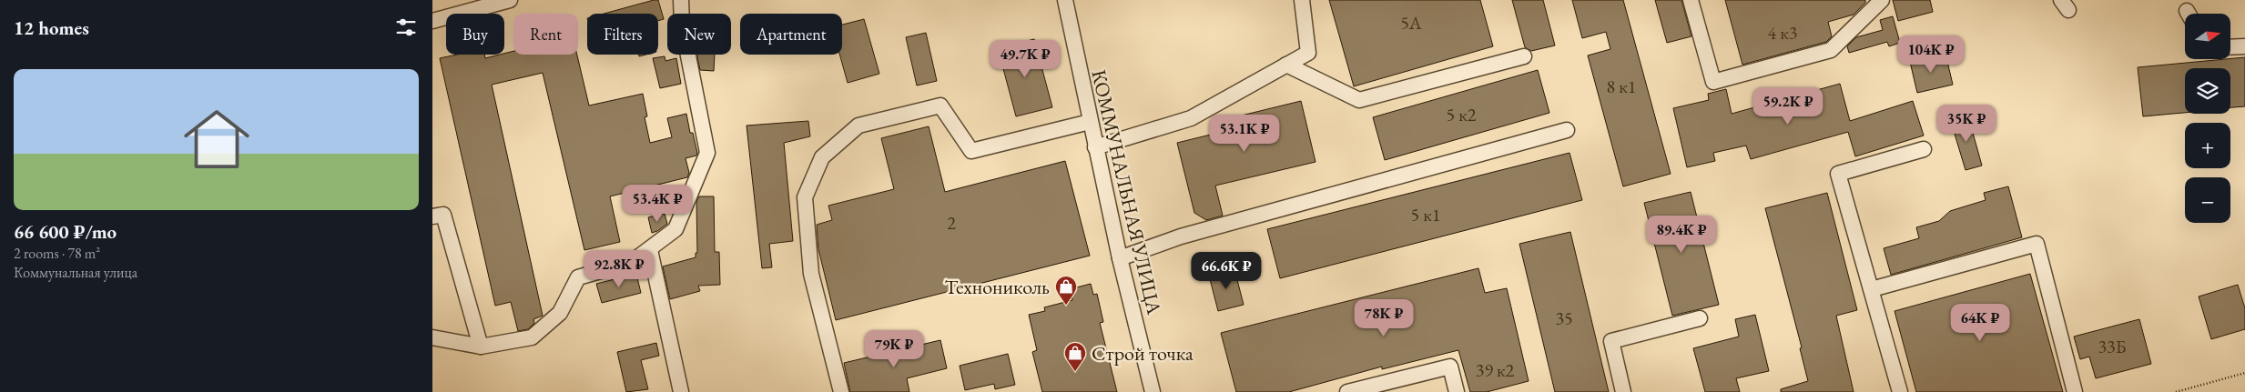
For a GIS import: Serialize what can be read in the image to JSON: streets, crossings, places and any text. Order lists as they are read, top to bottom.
{
  "streets": {
    "street": ["КОММУНАЛЬНАЯ УЛИЦА"]
  },
  "places": {
    "shop": ["Технониколь", "Строй точка"]
  },
  "house_numbers": [
    "5А",
    "4 к3",
    "8 к1",
    "5 к2",
    "5 к1",
    "2",
    "35",
    "33Б",
    "39 к2"
  ],
  "north": "right",
  "page": {
    "heading": "12 homes",
    "map_buttons": ["+", "−"],
    "chip": [
      "Buy",
      "Rent",
      "Filters",
      "New",
      "Apartment"
    ],
    "price": [
      "104K ₽",
      "49.7K ₽",
      "59.2K ₽",
      "35K ₽",
      "53.1K ₽",
      "53.4K ₽",
      "89.4K ₽",
      "92.8K ₽",
      "66.6K ₽",
      "78K ₽",
      "64K ₽",
      "79K ₽"
    ],
    "list": [
      {
        "name": "66 600 ₽/mo",
        "note": "2 rooms · 78 m² · Коммунальная улица"
      }
    ]
  }
}
